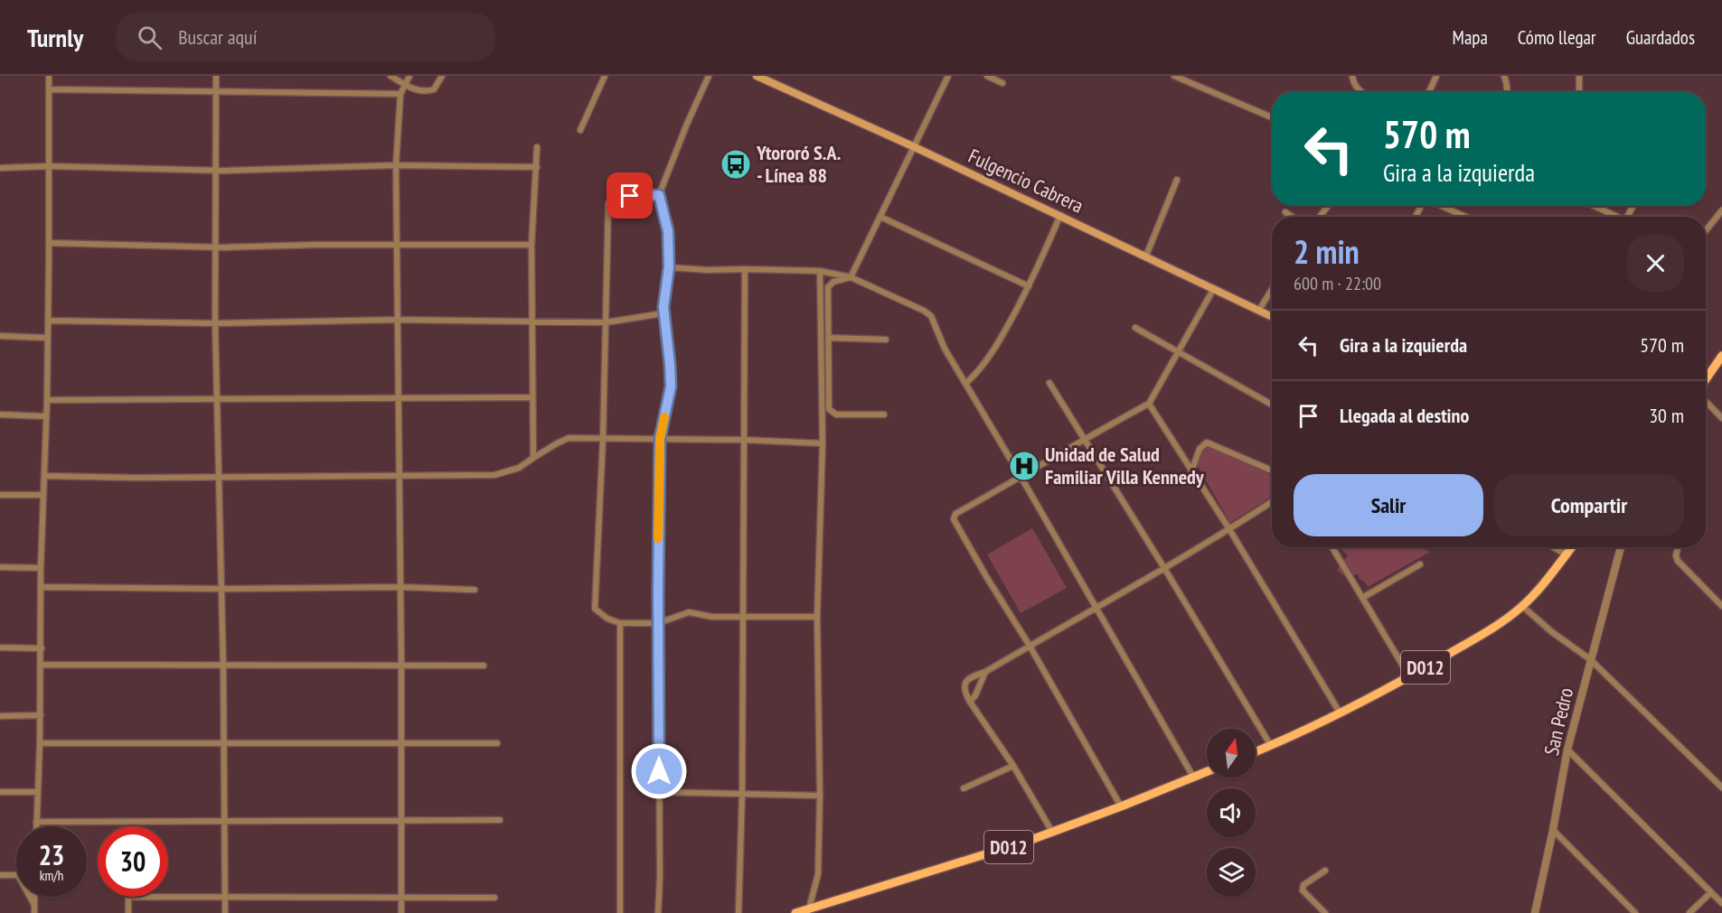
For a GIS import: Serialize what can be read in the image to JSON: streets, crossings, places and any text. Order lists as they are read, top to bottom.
{
  "streets": {
    "main road": ["Fulgencio Cabrera", "D012"],
    "street": ["San Pedro"]
  },
  "places": {
    "bus stop": ["Ytororó S.A. - Línea 88"],
    "hospital": ["Unidad de Salud Familiar Villa Kennedy"]
  },
  "north": "top",
  "page": {
    "header": "Turnly",
    "search": "Buscar aquí",
    "nav": ["Mapa", "Cómo llegar", "Guardados"],
    "turn": ["570 m", "Gira a la izquierda"],
    "heading": ["2 min", "600 m · 22:00"],
    "list": [
      {
        "name": "Gira a la izquierda",
        "value": "570 m"
      },
      {
        "name": "Llegada al destino",
        "value": "30 m"
      }
    ],
    "buttons": ["Salir", "Compartir"],
    "speed": "23 km/h",
    "limit": "30"
  }
}
